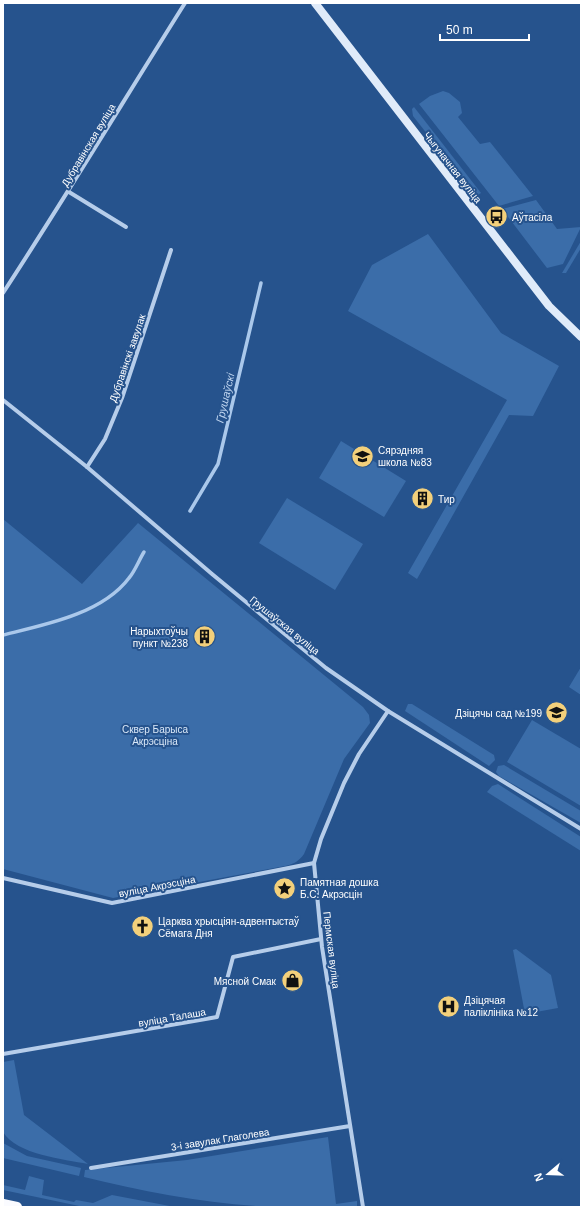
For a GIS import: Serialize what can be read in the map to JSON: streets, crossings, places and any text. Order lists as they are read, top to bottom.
{
  "streets": {
    "main road": ["Чыгуначная вуліца"],
    "street": [
      "Дубравінская вуліца",
      "Дубравінскі завулак",
      "Грушаўская вуліца",
      "вуліца Акрэсціна",
      "Пермская вуліца",
      "вуліца Талаша",
      "3-і завулак Глаголева"
    ]
  },
  "crossings": [
    ["Дубравінскі завулак", "Грушаўская вуліца"],
    ["Грушаўская вуліца", "Пермская вуліца"],
    ["вуліца Акрэсціна", "Пермская вуліца"],
    ["Пермская вуліца", "вуліца Талаша"],
    ["Пермская вуліца", "3-і завулак Глаголева"]
  ],
  "water": ["Грушаўскі"],
  "parks": ["Сквер Барыса Акрэсціна"],
  "places": {
    "bus stop": ["Аўтасіла"],
    "school or university": ["Сярэдняя школа №83", "Дзіцячы сад №199"],
    "building": ["Тир", "Нарыхтоўчы пункт №238"],
    "place": ["Памятная дошка Б.С. Акрэсцін"],
    "church": ["Царква хрысціян-адвентыстаў Сёмага Дня"],
    "shop": ["Мясной Смак"],
    "hospital": ["Дзіцячая паліклініка №12"]
  },
  "scale_bar": "50 m",
  "north": "left"
}
